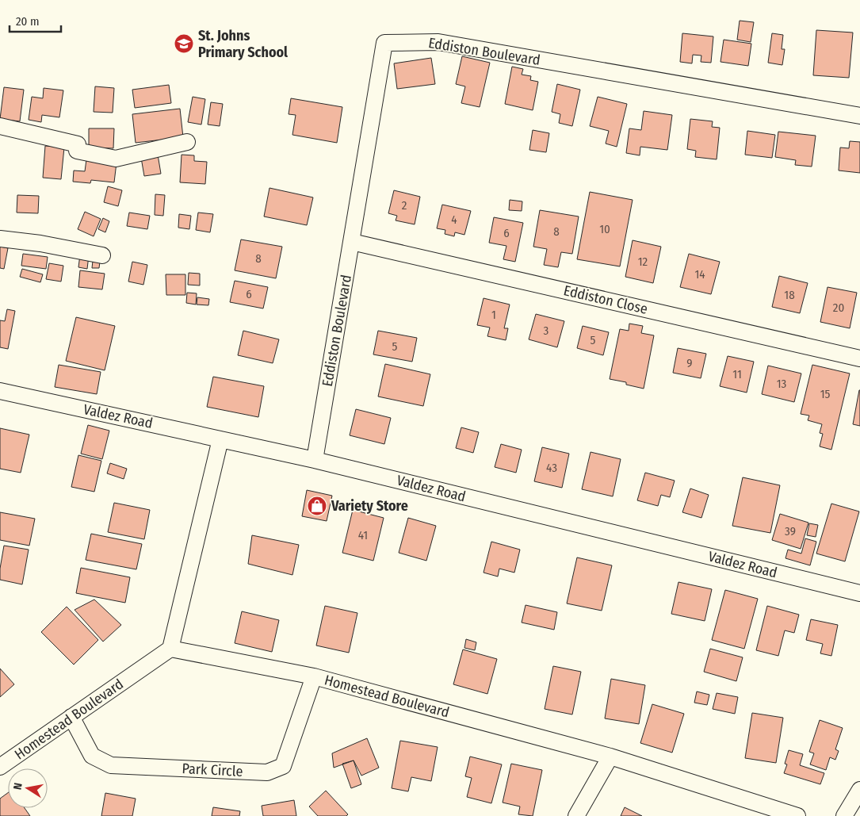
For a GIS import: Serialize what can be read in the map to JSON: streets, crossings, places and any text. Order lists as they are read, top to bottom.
{
  "streets": {
    "street": [
      "Eddiston Boulevard",
      "Eddiston Close",
      "Valdez Road",
      "Homestead Boulevard",
      "Park Circle"
    ]
  },
  "crossings": [
    ["Eddiston Boulevard", "Eddiston Close"],
    ["Eddiston Boulevard", "Valdez Road"],
    ["Homestead Boulevard", "Park Circle"]
  ],
  "places": {
    "school or university": ["St. Johns Primary School"],
    "shop": ["Variety Store"]
  },
  "house_numbers": [
    "2",
    "4",
    "10",
    "8",
    "6",
    "8",
    "12",
    "14",
    "6",
    "18",
    "20",
    "1",
    "3",
    "5",
    "5",
    "9",
    "11",
    "13",
    "15",
    "43",
    "39",
    "41"
  ],
  "scale_bar": "20 m",
  "north": "left"
}
